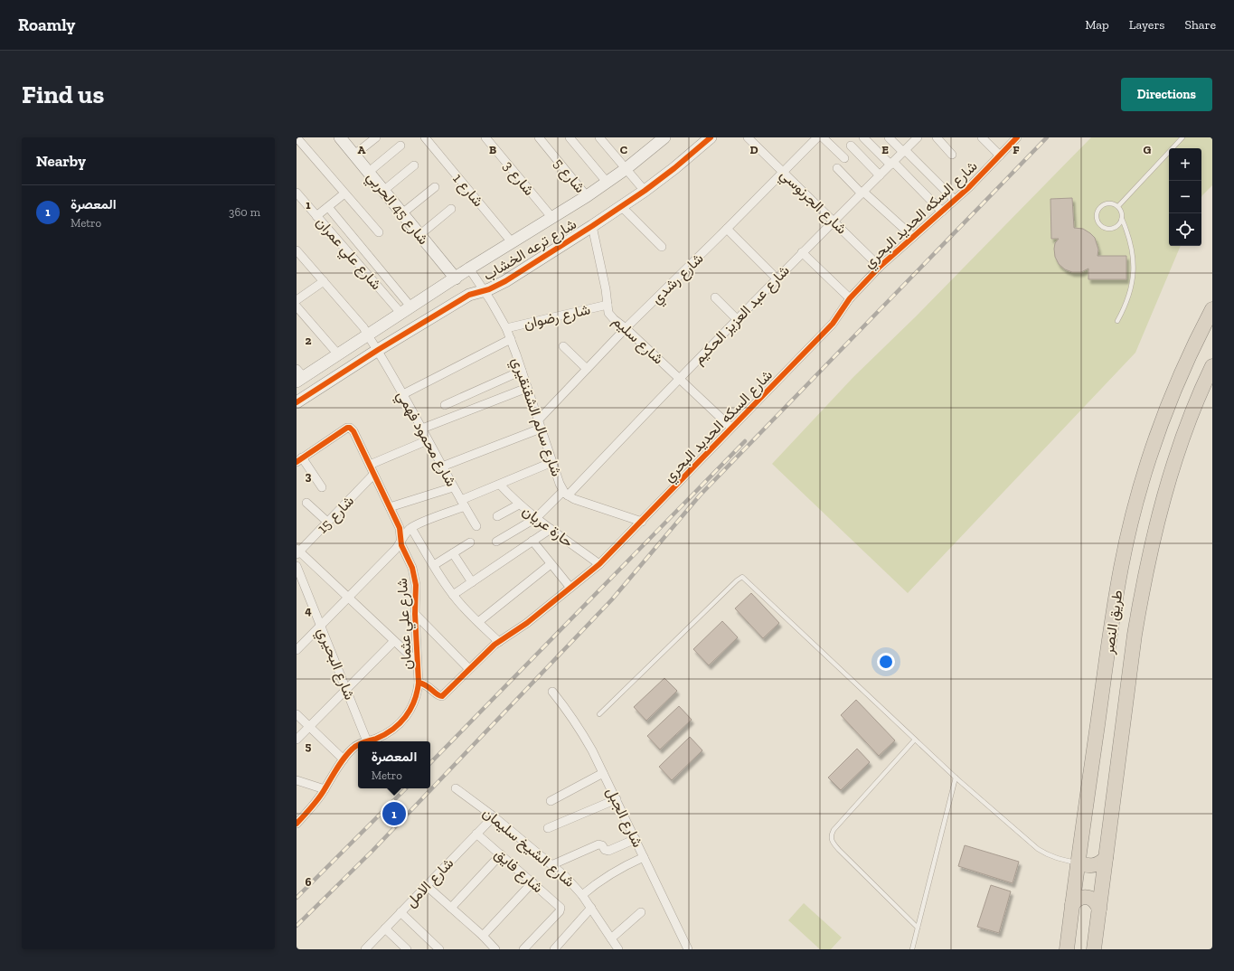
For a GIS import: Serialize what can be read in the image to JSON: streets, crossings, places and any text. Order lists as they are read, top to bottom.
{
  "streets": {
    "highway": ["طريق النصر"],
    "street": [
      "شارع 5",
      "شارع 3",
      "شارع 1",
      "شارع الجرنوسي",
      "شارع 45 الحربي",
      "شارع السكه الحديد البحري",
      "شارع ترعه الخشاب",
      "شارع علي عمران",
      "شارع رشدي",
      "شارع عبد العزيز الحكيم",
      "شارع رضوان",
      "شارع سليم",
      "شارع سالم الشقنقيري",
      "شارع محمود فهمي",
      "شارع 15",
      "حارة عريان",
      "شارع علي عثمان",
      "شارع البحيري",
      "شارع الجبل",
      "شارع الشيخ سليمان",
      "شارع فايق",
      "شارع الامل"
    ]
  },
  "crossings": [
    ["شارع 5", "شارع ترعه الخشاب"],
    ["شارع 3", "شارع ترعه الخشاب"],
    ["شارع 1", "شارع ترعه الخشاب"],
    ["شارع الجرنوسي", "شارع السكه الحديد البحري"],
    ["شارع الجرنوسي", "شارع رشدي"],
    ["شارع الجرنوسي", "شارع عبد العزيز الحكيم"],
    ["شارع 45 الحربي", "شارع ترعه الخشاب"],
    ["شارع السكه الحديد البحري", "شارع سليم"],
    ["شارع السكه الحديد البحري", "حارة عريان"],
    ["شارع السكه الحديد البحري", "شارع علي عثمان"],
    ["شارع ترعه الخشاب", "شارع علي عمران"],
    ["شارع ترعه الخشاب", "شارع سليم"],
    ["شارع ترعه الخشاب", "شارع سالم الشقنقيري"],
    ["شارع ترعه الخشاب", "شارع محمود فهمي"],
    ["شارع رشدي", "شارع سليم"],
    ["شارع رشدي", "شارع سالم الشقنقيري"],
    ["شارع عبد العزيز الحكيم", "شارع سليم"],
    ["شارع عبد العزيز الحكيم", "شارع سالم الشقنقيري"],
    ["شارع عبد العزيز الحكيم", "حارة عريان"],
    ["شارع رضوان", "شارع سليم"],
    ["شارع رضوان", "شارع سالم الشقنقيري"],
    ["شارع 15", "شارع علي عثمان"],
    ["شارع علي عثمان", "شارع البحيري"],
    ["شارع الشيخ سليمان", "شارع الامل"],
    ["شارع فايق", "شارع الامل"]
  ],
  "page": {
    "header": "Roamly",
    "nav": ["Map", "Layers", "Share"],
    "buttons": "Directions",
    "title": "Find us",
    "heading": "Nearby",
    "map_buttons": ["+", "−"],
    "list": [
      {
        "mark": "1",
        "name": "المعصرة",
        "note": "Metro",
        "value": "360 m"
      }
    ],
    "popup": ["المعصرة", "Metro"],
    "pins": "1"
  },
  "grid": {
    "columns": [
      "A",
      "B",
      "C",
      "D",
      "E",
      "F",
      "G"
    ],
    "rows": [
      "1",
      "2",
      "3",
      "4",
      "5",
      "6"
    ]
  }
}
